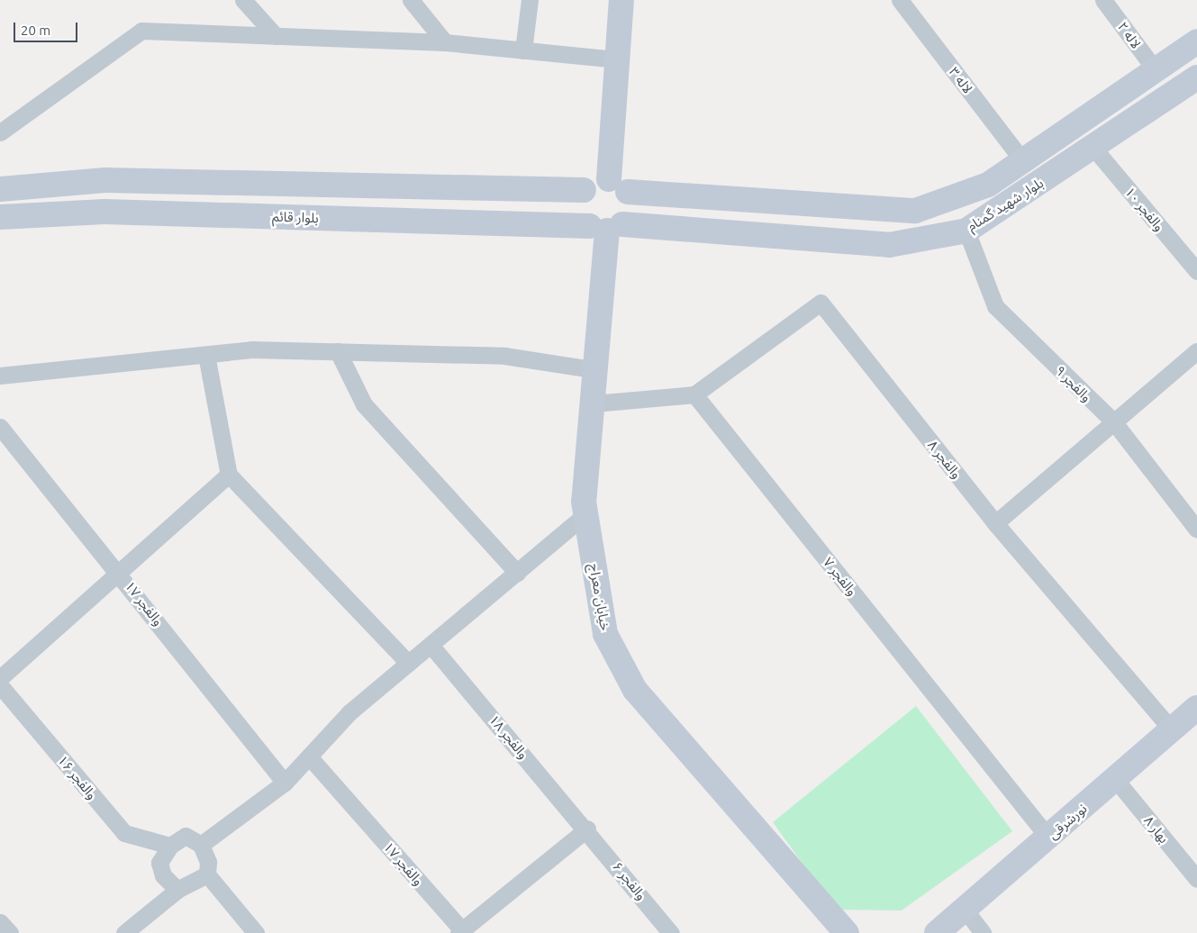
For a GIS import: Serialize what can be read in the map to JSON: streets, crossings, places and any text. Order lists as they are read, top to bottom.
{
  "streets": {
    "main road": [
      "بلوار شهید گمنام",
      "بلوار قائم",
      "خیابان معراج",
      "نورشرقی"
    ],
    "street": [
      "لاله ۲",
      "لاله ۳",
      "والفجر ۱۰",
      "والفجر ۹",
      "والفجر ۸",
      "والفجر ۷",
      "والفجر ۱۷",
      "والفجر ۱۸",
      "والفجر ۱۶",
      "بهار ۸",
      "والفجر ۶"
    ]
  },
  "crossings": [
    ["لاله ۲", "بلوار شهید گمنام"],
    ["لاله ۳", "بلوار شهید گمنام"],
    ["بلوار شهید گمنام", "والفجر ۱۰"],
    ["بلوار شهید گمنام", "بلوار قائم"],
    ["بلوار شهید گمنام", "والفجر ۹"],
    ["بلوار شهید گمنام", "خیابان معراج"],
    ["بلوار قائم", "خیابان معراج"],
    ["والفجر ۸", "والفجر ۷"],
    ["والفجر ۸", "نورشرقی"],
    ["والفجر ۷", "نورشرقی"],
    ["والفجر ۱۸", "والفجر ۶"],
    ["نورشرقی", "بهار ۸"]
  ],
  "scale_bar": "20 m"
}
